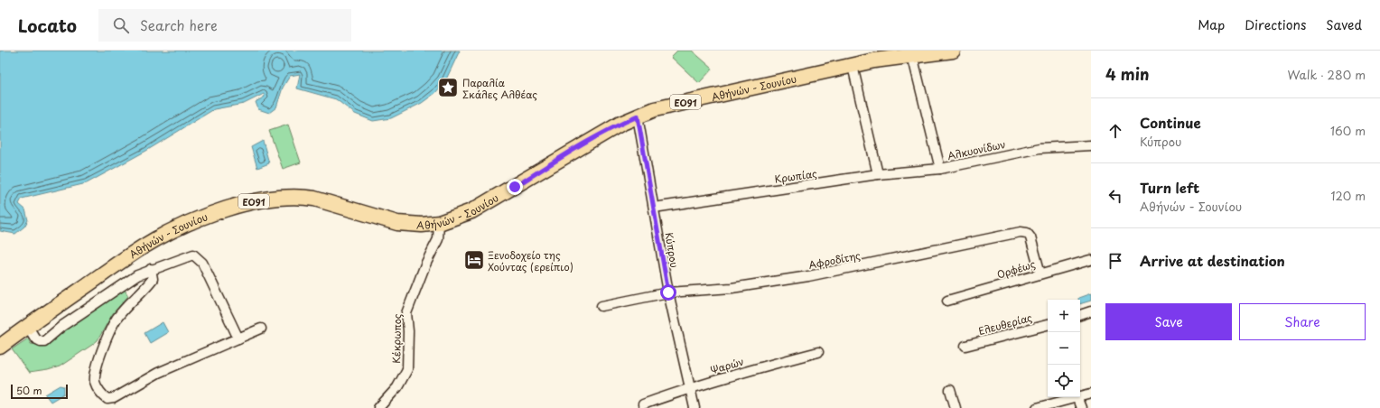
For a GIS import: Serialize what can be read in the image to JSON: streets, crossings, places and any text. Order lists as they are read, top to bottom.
{
  "streets": {
    "main road": ["Αθήνών - Σουνίου", "ΕΟ91"],
    "street": [
      "Αλκυονίδων",
      "Κρωπίας",
      "Κύπρου",
      "Αφροδίτης",
      "Ορφέως",
      "Ελευθερίας",
      "Κέκρωπος",
      "Ψαρών"
    ]
  },
  "crossings": [
    ["Αθήνών - Σουνίου", "Αλκυονίδων"],
    ["Αθήνών - Σουνίου", "Κύπρου"],
    ["Αθήνών - Σουνίου", "Κέκρωπος"],
    ["Αλκυονίδων", "Κρωπίας"],
    ["Κρωπίας", "Κύπρου"],
    ["Κύπρου", "Αφροδίτης"],
    ["Κύπρου", "Ψαρών"],
    ["Αφροδίτης", "Ορφέως"]
  ],
  "places": {
    "place": ["Παραλία Σκάλες Αλθέας"],
    "hotel": ["Ξενοδοχείο της Χούντας (ερείπιο)"]
  },
  "scale_bar": "50 m",
  "page": {
    "header": "Locato",
    "search": "Search here",
    "nav": ["Map", "Directions", "Saved"],
    "heading": ["4 min", "Walk · 280 m"],
    "list": [
      ["Continue", "Κύπρου", "160 m"],
      ["Turn left", "Αθήνών - Σουνίου", "120 m"],
      "Arrive at destination"
    ],
    "buttons": ["Save", "Share"],
    "map_buttons": ["+", "−"],
    "scale": "50 m"
  }
}
